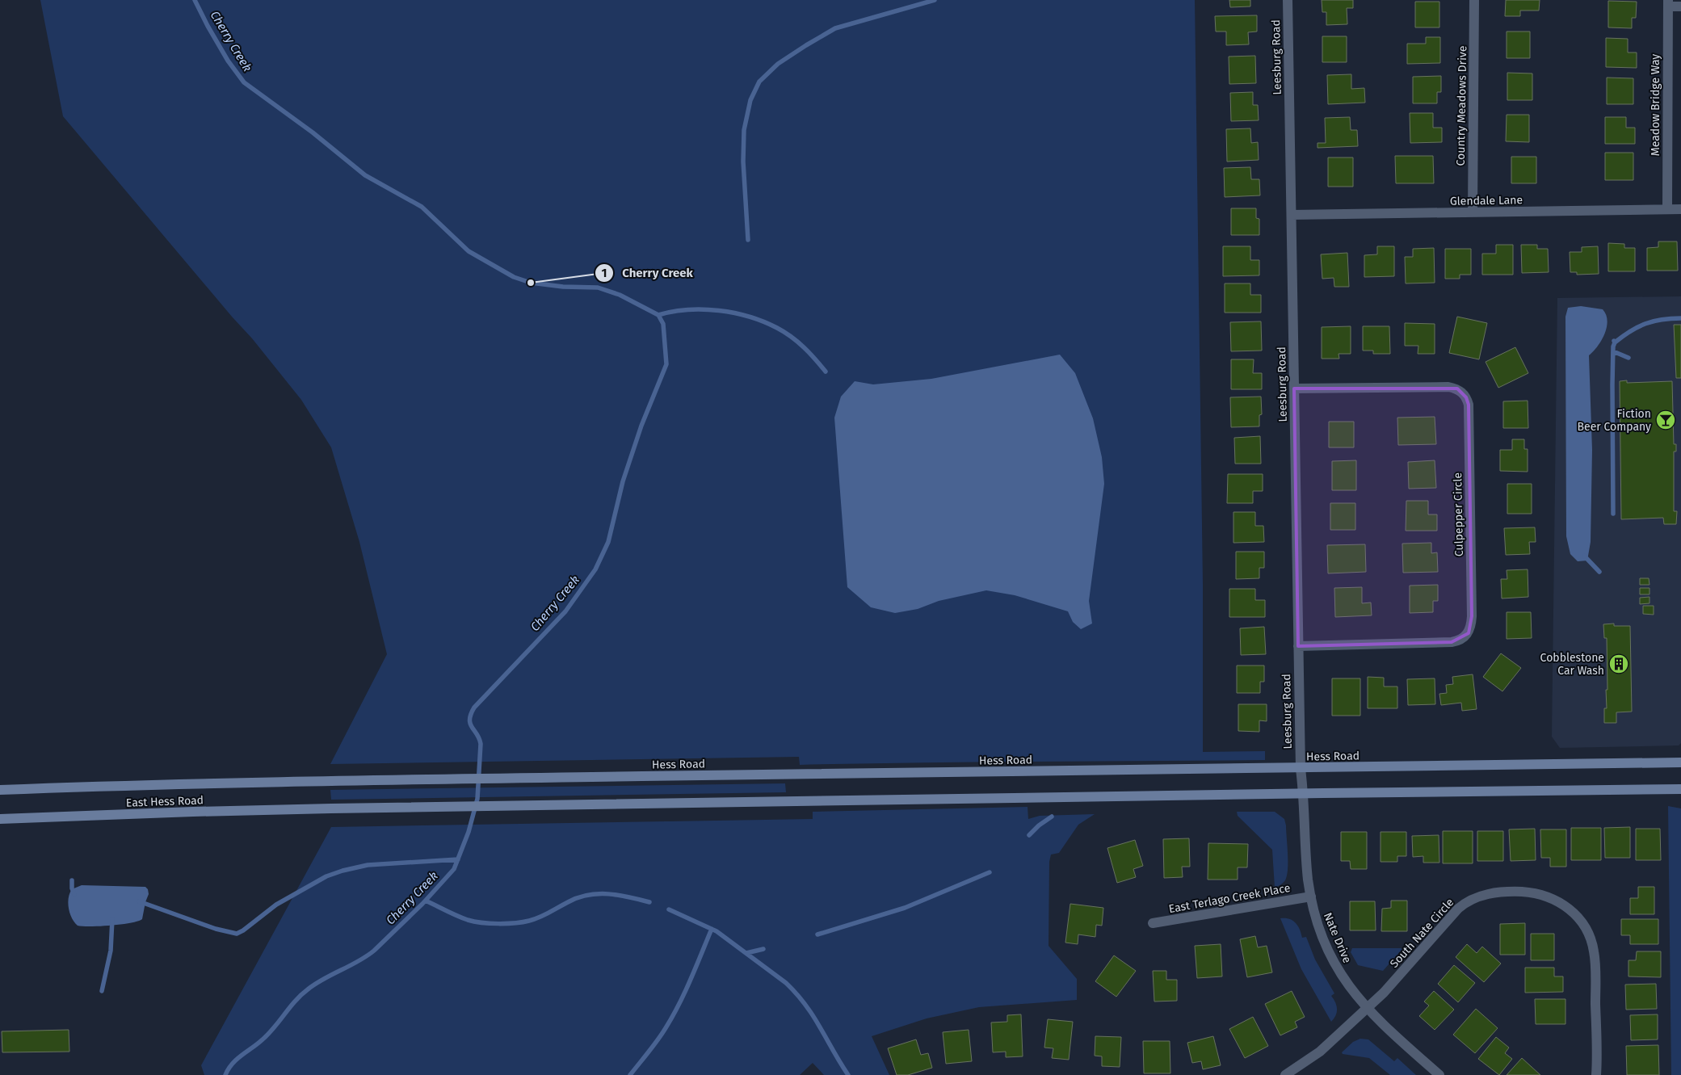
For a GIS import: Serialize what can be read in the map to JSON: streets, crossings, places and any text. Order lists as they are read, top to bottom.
{
  "streets": {
    "main road": ["Hess Road", "East Hess Road"],
    "street": [
      "Leesburg Road",
      "Meadow Bridge Way",
      "Country Meadows Drive",
      "Glendale Lane",
      "Culpepper Circle",
      "East Terlago Creek Place",
      "South Nate Circle",
      "Nate Drive"
    ]
  },
  "crossings": [
    ["Leesburg Road", "Glendale Lane"],
    ["Leesburg Road", "Culpepper Circle"],
    ["Leesburg Road", "Hess Road"],
    ["Leesburg Road", "Nate Drive"],
    ["Meadow Bridge Way", "Glendale Lane"],
    ["Country Meadows Drive", "Glendale Lane"],
    ["Hess Road", "East Hess Road"],
    ["Hess Road", "Nate Drive"],
    ["East Hess Road", "Nate Drive"],
    ["East Terlago Creek Place", "Nate Drive"],
    ["South Nate Circle", "Nate Drive"]
  ],
  "water": ["Cherry Creek"],
  "places": {
    "other": ["Cherry Creek"],
    "bar": ["Fiction Beer Company"],
    "building": ["Cobblestone Car Wash"]
  }
}
